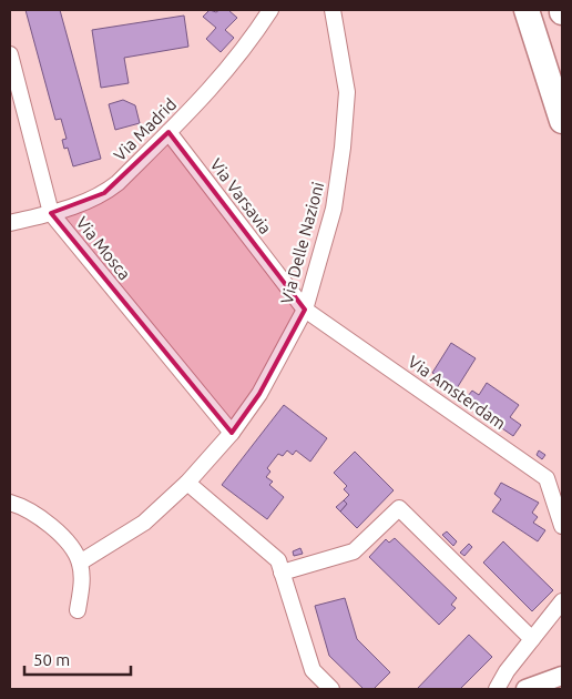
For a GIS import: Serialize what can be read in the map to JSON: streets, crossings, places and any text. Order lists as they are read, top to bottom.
{
  "streets": {
    "street": [
      "Via Madrid",
      "Via Varsavia",
      "Via Delle Nazioni",
      "Via Mosca",
      "Via Amsterdam"
    ]
  },
  "crossings": [
    ["Via Madrid", "Via Varsavia"],
    ["Via Madrid", "Via Mosca"],
    ["Via Varsavia", "Via Delle Nazioni"],
    ["Via Varsavia", "Via Amsterdam"],
    ["Via Delle Nazioni", "Via Mosca"],
    ["Via Delle Nazioni", "Via Amsterdam"]
  ],
  "scale_bar": "50 m"
}
